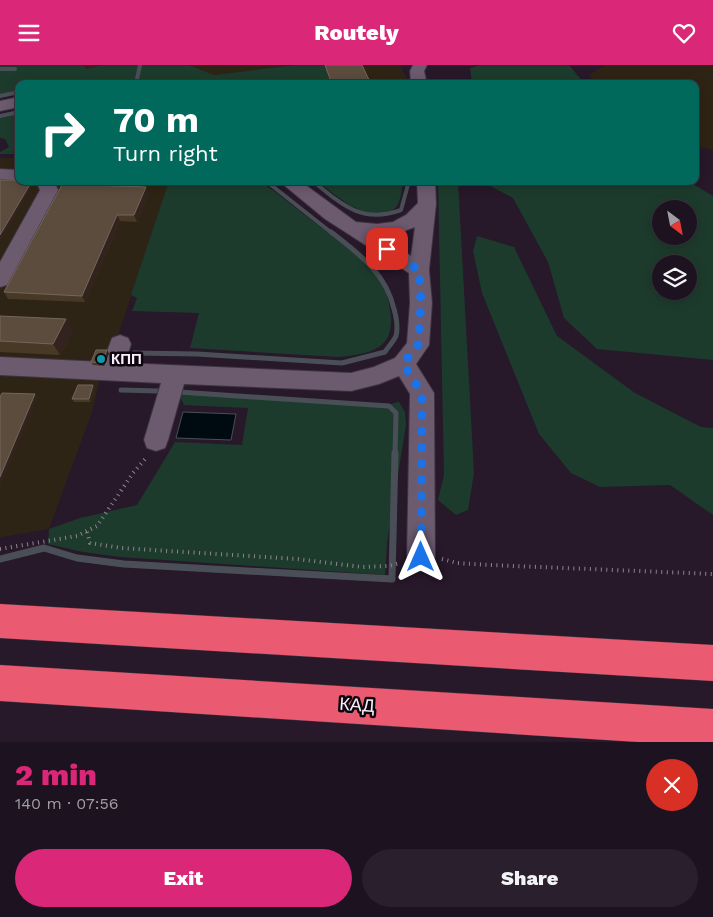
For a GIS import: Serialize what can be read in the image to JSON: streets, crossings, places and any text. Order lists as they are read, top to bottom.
{
  "streets": {
    "highway": ["КАД"]
  },
  "places": ["КПП"],
  "north": "bottom right",
  "page": {
    "header": "Routely",
    "turn": ["70 m", "Turn right"],
    "heading": ["2 min", "140 m · 07:56"],
    "buttons": ["Exit", "Share"]
  }
}
